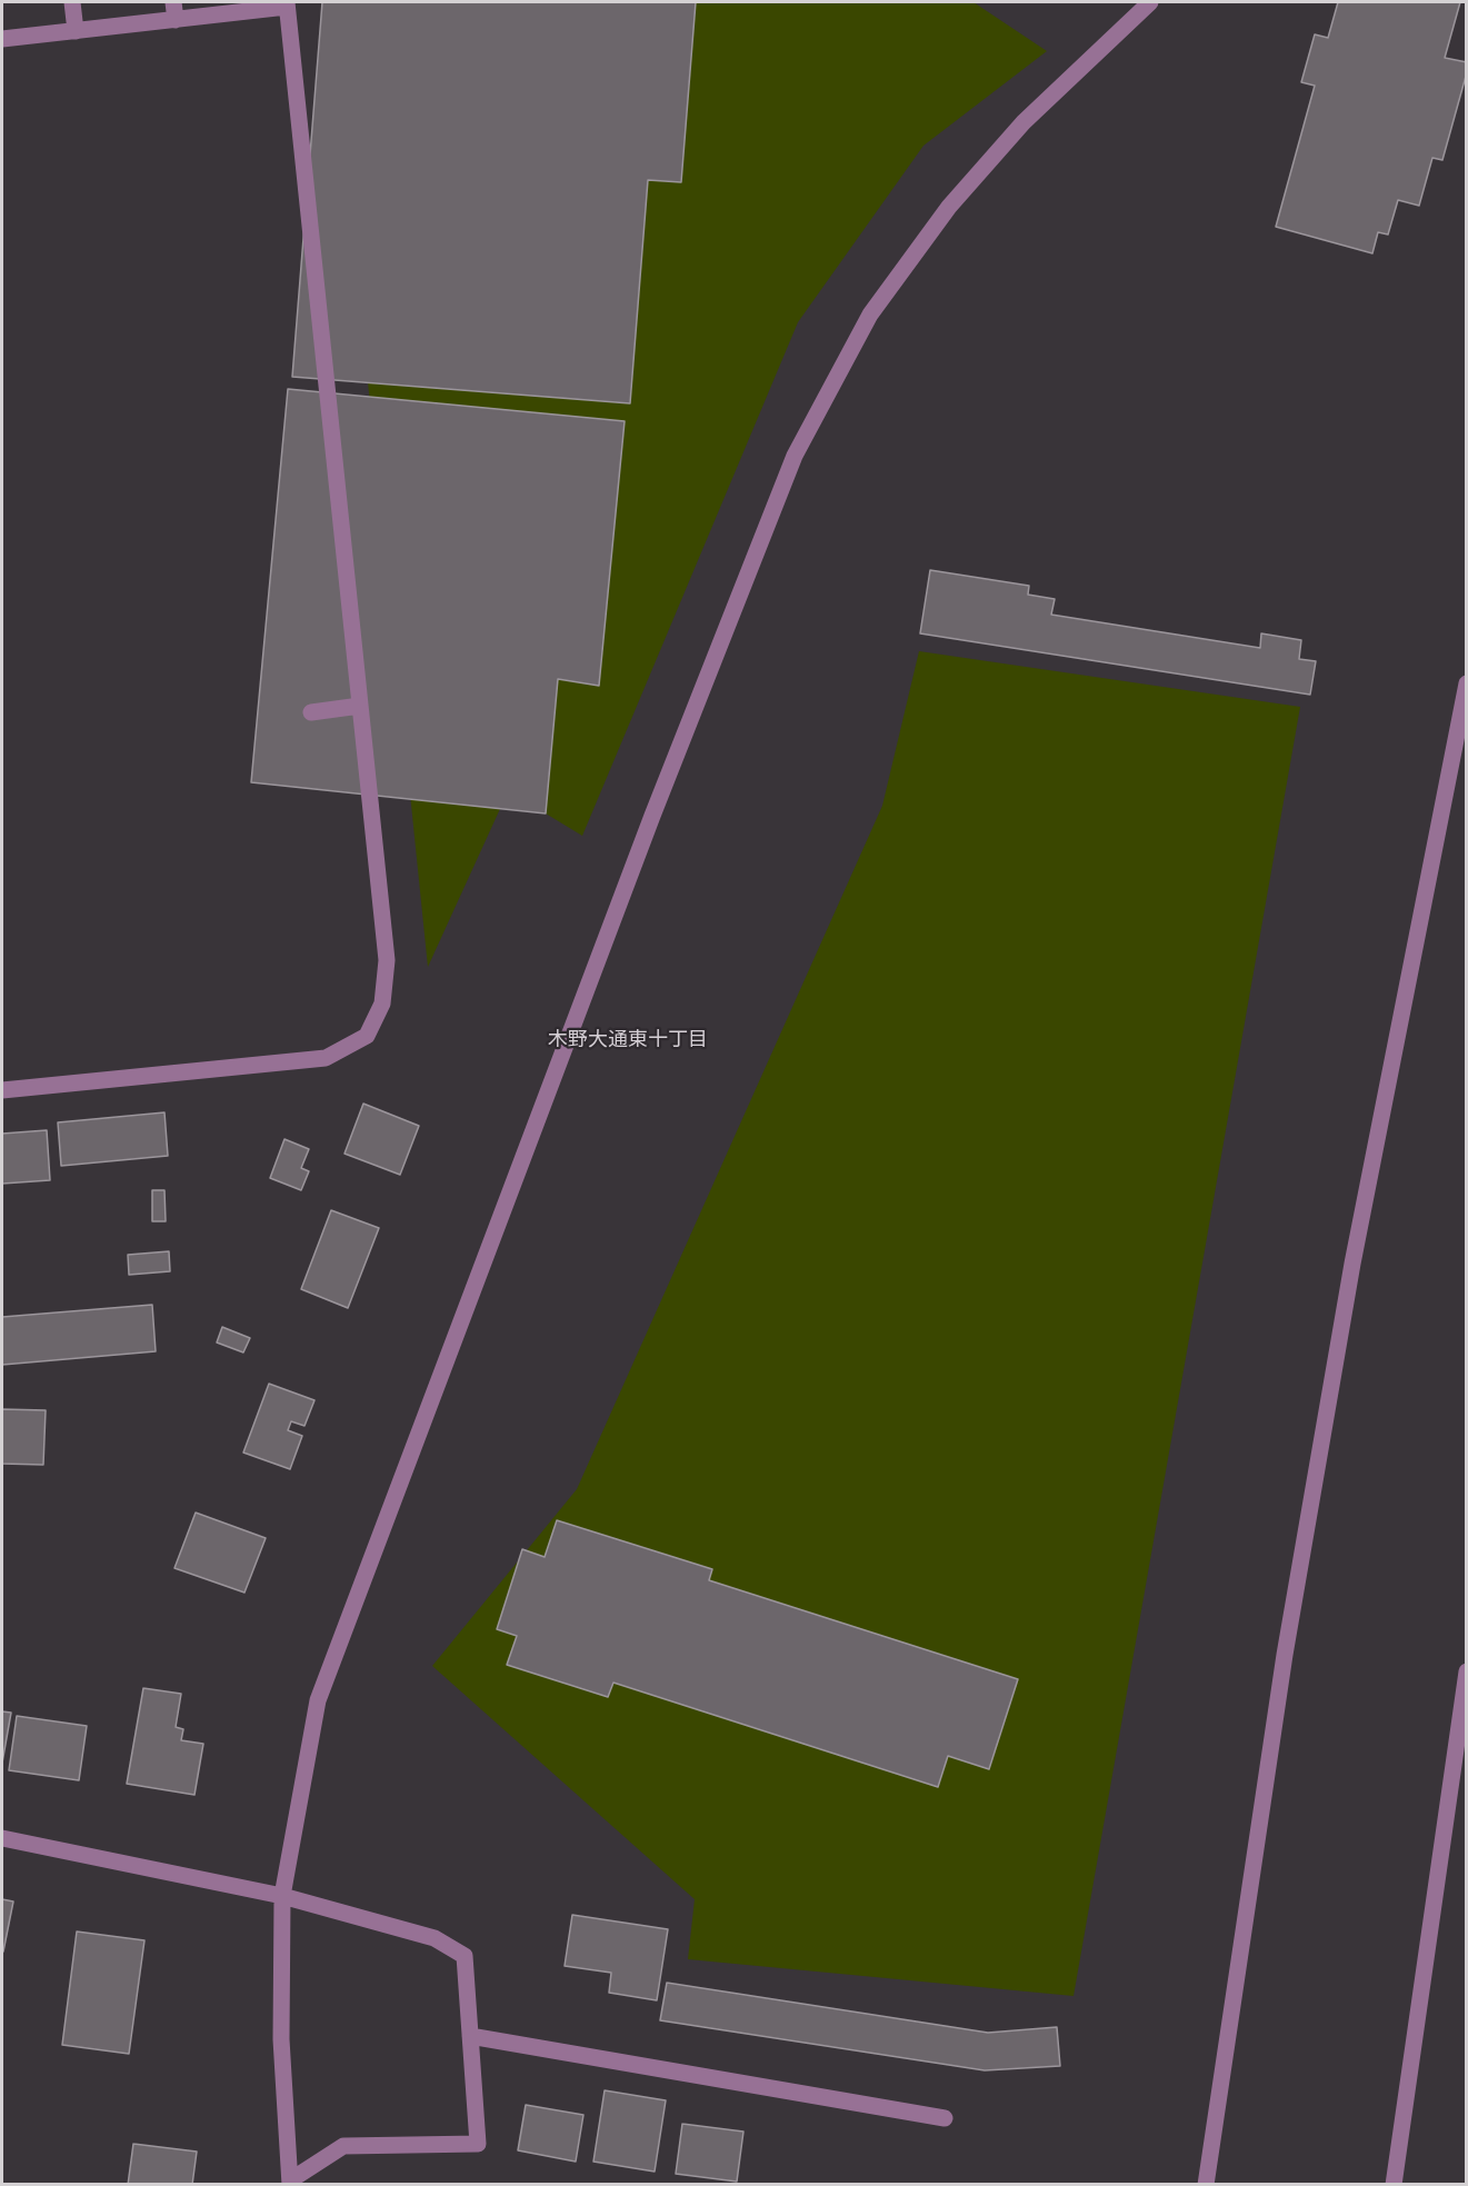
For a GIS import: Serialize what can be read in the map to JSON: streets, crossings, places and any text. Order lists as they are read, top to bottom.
{
  "districts": ["木野大通東十丁目"]
}
